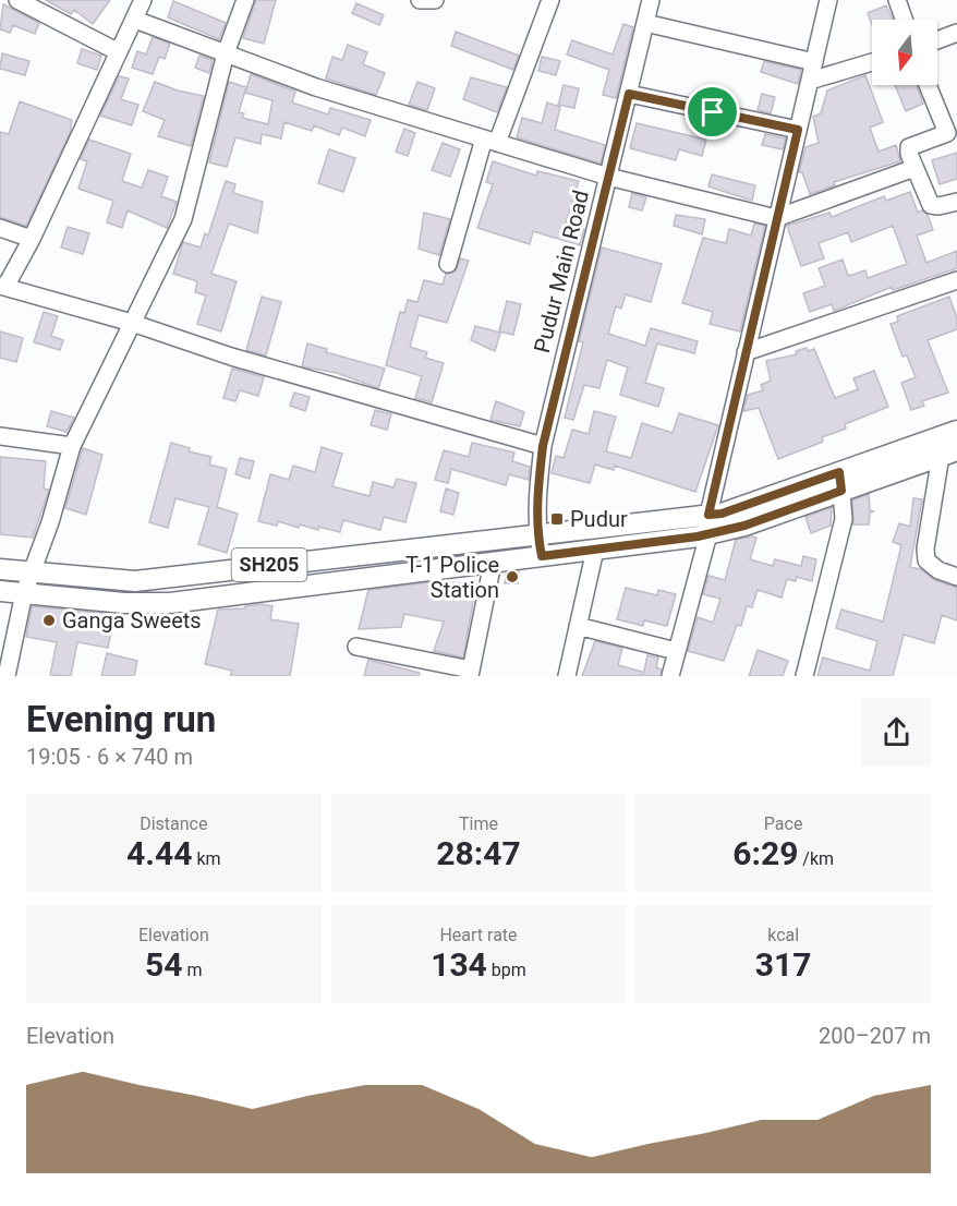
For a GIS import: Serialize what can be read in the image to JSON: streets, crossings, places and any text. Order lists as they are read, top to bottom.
{
  "streets": {
    "main road": ["SH205"],
    "street": ["Pudur Main Road"]
  },
  "crossings": [
    ["Pudur Main Road", "SH205"]
  ],
  "places": {
    "transit": ["Pudur"],
    "other": ["T-1 Police Station", "Ganga Sweets"]
  },
  "north": "bottom",
  "page": {
    "heading": ["Evening run", "19:05 · 6 × 740 m"],
    "stats": [
      ["Distance", "4.44 km"],
      ["Time", "28:47"],
      ["Pace", "6:29 /km"],
      ["Elevation", "54 m"],
      ["Heart rate", "134 bpm"],
      ["kcal", "317"]
    ],
    "chart": ["Elevation", "200–207 m"]
  }
}
